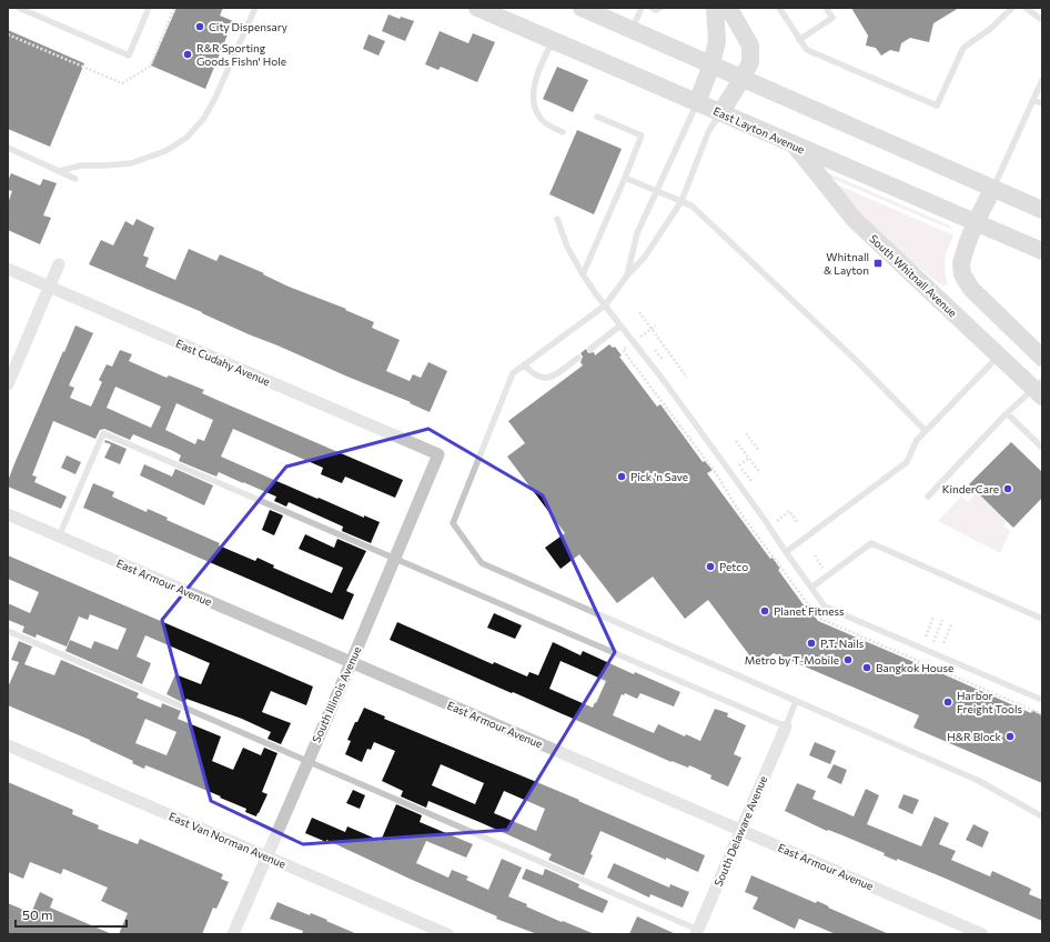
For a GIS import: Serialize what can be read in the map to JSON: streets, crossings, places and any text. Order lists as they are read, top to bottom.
{
  "streets": {
    "main road": ["East Layton Avenue", "South Whitnall Avenue"],
    "street": [
      "East Cudahy Avenue",
      "East Armour Avenue",
      "South Illinois Avenue",
      "South Delaware Avenue",
      "East Van Norman Avenue"
    ]
  },
  "crossings": [
    ["East Layton Avenue", "South Whitnall Avenue"],
    ["East Cudahy Avenue", "South Illinois Avenue"],
    ["East Armour Avenue", "South Illinois Avenue"],
    ["East Armour Avenue", "South Delaware Avenue"],
    ["South Illinois Avenue", "East Van Norman Avenue"]
  ],
  "places": {
    "other": [
      "City Dispensary",
      "R&R Sporting Goods Fishn' Hole",
      "Pick 'n Save",
      "KinderCare",
      "Petco",
      "Planet Fitness",
      "P.T. Nails",
      "Metro by T-Mobile",
      "Bangkok House",
      "Harbor Freight Tools",
      "H&R Block"
    ],
    "transit": ["Whitnall & Layton"]
  },
  "scale_bar": "50 m"
}
